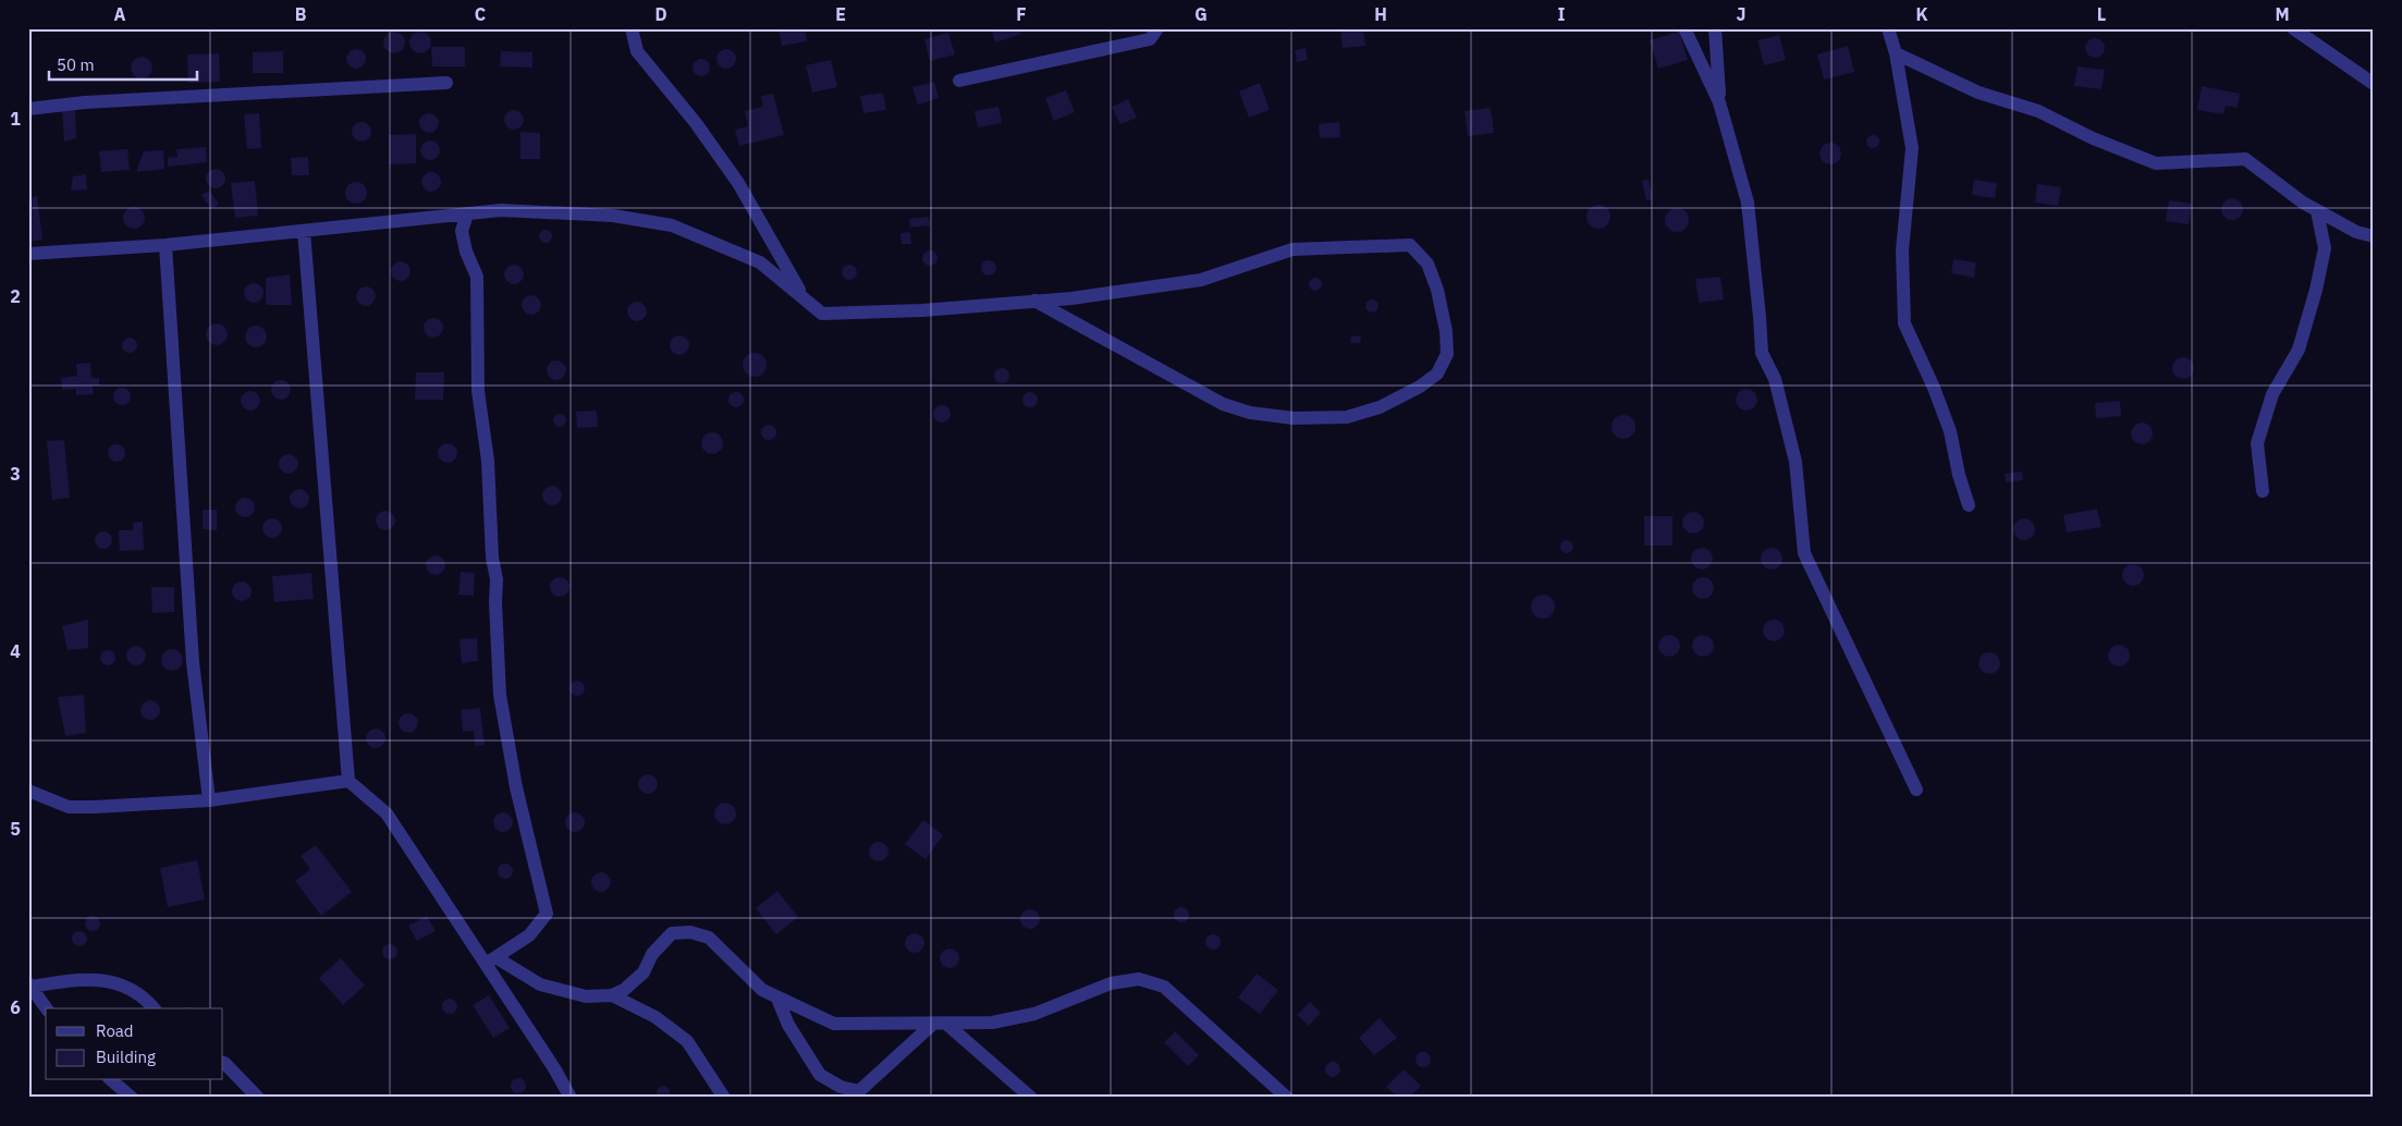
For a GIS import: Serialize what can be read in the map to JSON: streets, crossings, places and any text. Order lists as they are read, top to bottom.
{
  "legend": ["Road", "Building"],
  "scale_bar": "50 m",
  "grid": {
    "columns": [
      "A",
      "B",
      "C",
      "D",
      "E",
      "F",
      "G",
      "H",
      "I",
      "J",
      "K",
      "L",
      "M"
    ],
    "rows": [
      "1",
      "2",
      "3",
      "4",
      "5",
      "6"
    ]
  }
}
